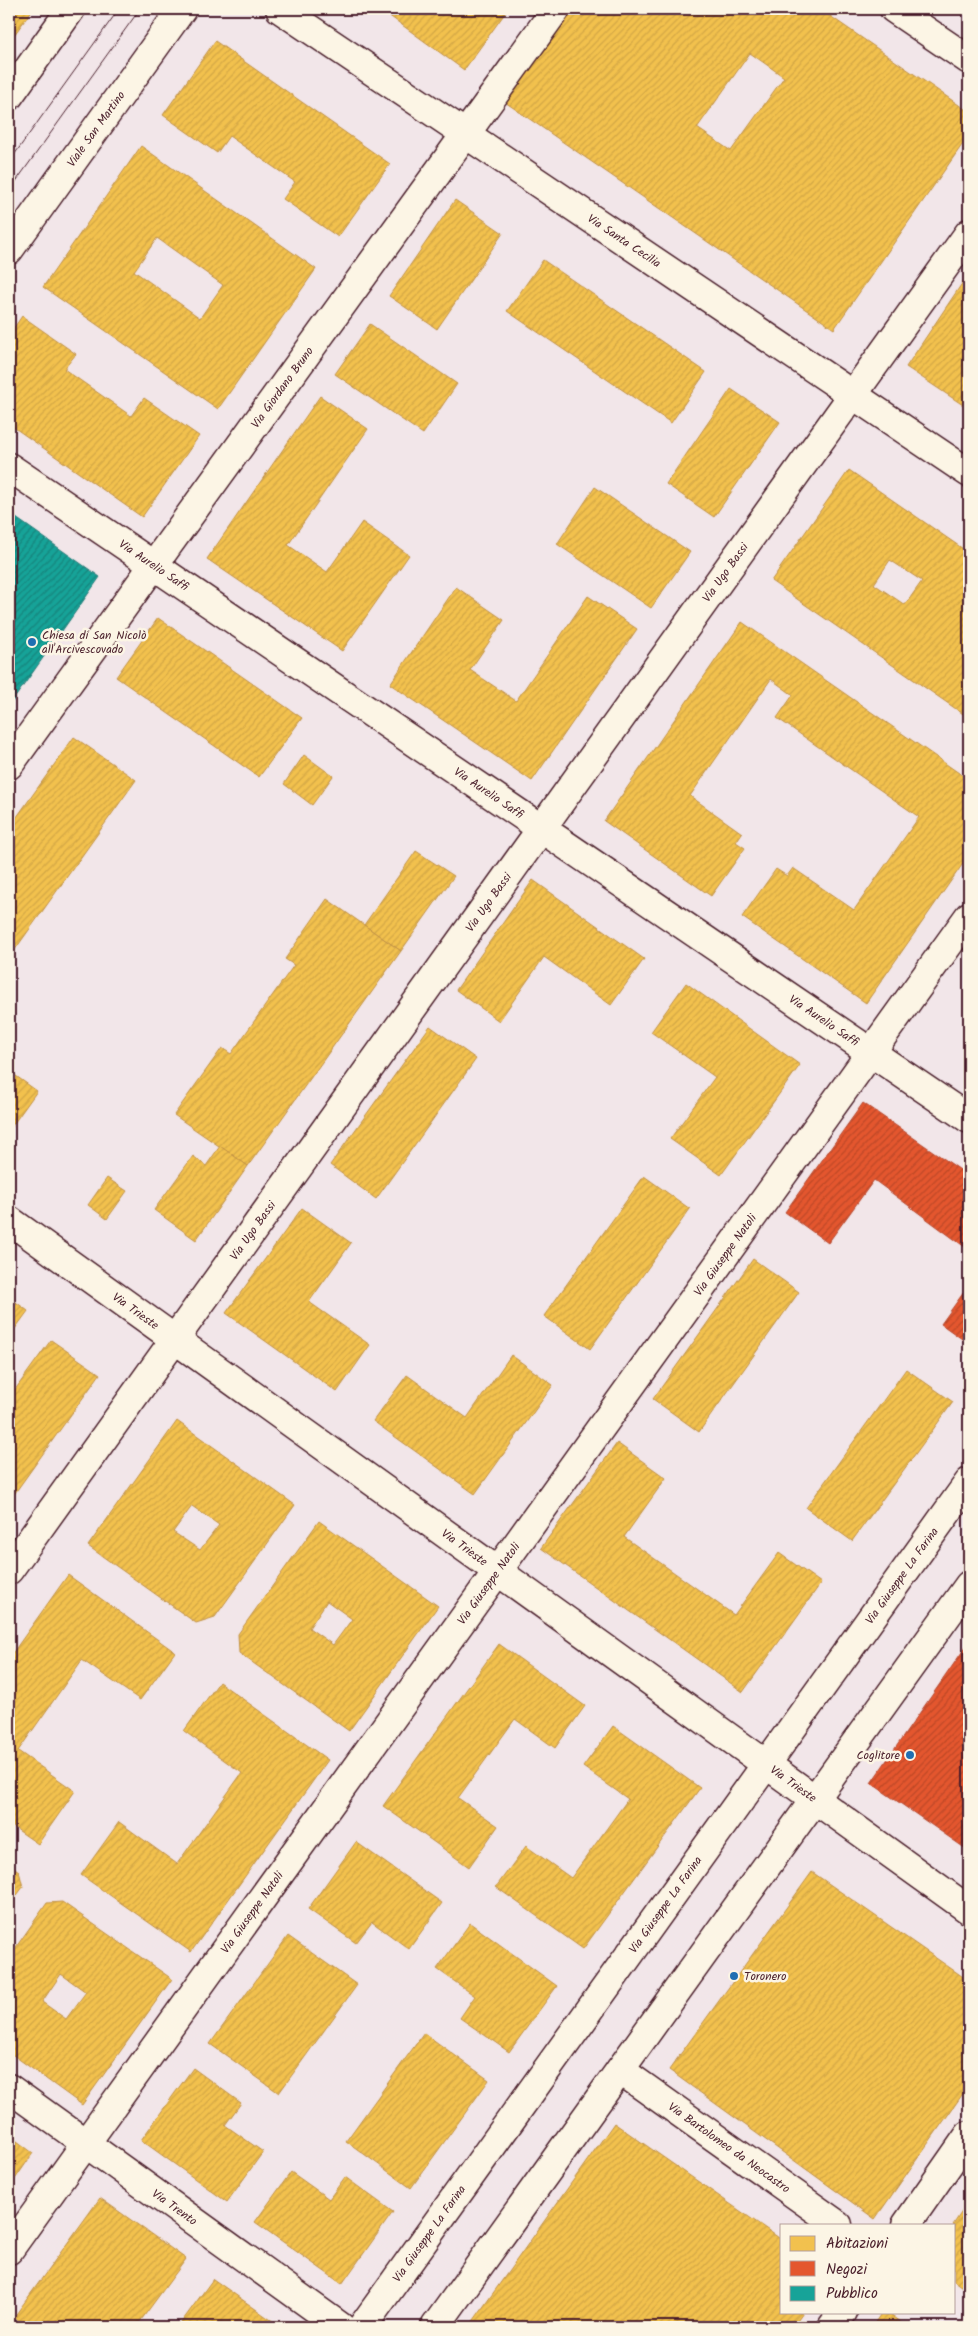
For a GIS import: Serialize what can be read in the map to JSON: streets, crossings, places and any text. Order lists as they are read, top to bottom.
{
  "streets": {
    "street": [
      "Viale San Martino",
      "Via Santa Cecilia",
      "Via Giordano Bruno",
      "Via Aurelio Saffi",
      "Via Ugo Bassi",
      "Via Giuseppe Natoli",
      "Via Trieste",
      "Via Giuseppe La Farina",
      "Via Bartolomeo da Neocastro",
      "Via Trento"
    ]
  },
  "crossings": [
    ["Via Santa Cecilia", "Via Giordano Bruno"],
    ["Via Santa Cecilia", "Via Ugo Bassi"],
    ["Via Giordano Bruno", "Via Aurelio Saffi"],
    ["Via Aurelio Saffi", "Via Ugo Bassi"],
    ["Via Aurelio Saffi", "Via Giuseppe Natoli"],
    ["Via Ugo Bassi", "Via Trieste"],
    ["Via Giuseppe Natoli", "Via Trieste"],
    ["Via Giuseppe Natoli", "Via Trento"],
    ["Via Trieste", "Via Giuseppe La Farina"]
  ],
  "places": ["Chiesa di San Nicolò all'Arcivescovado", "Coglitore", "Toronero"],
  "legend": ["Abitazioni", "Negozi", "Pubblico"]
}
